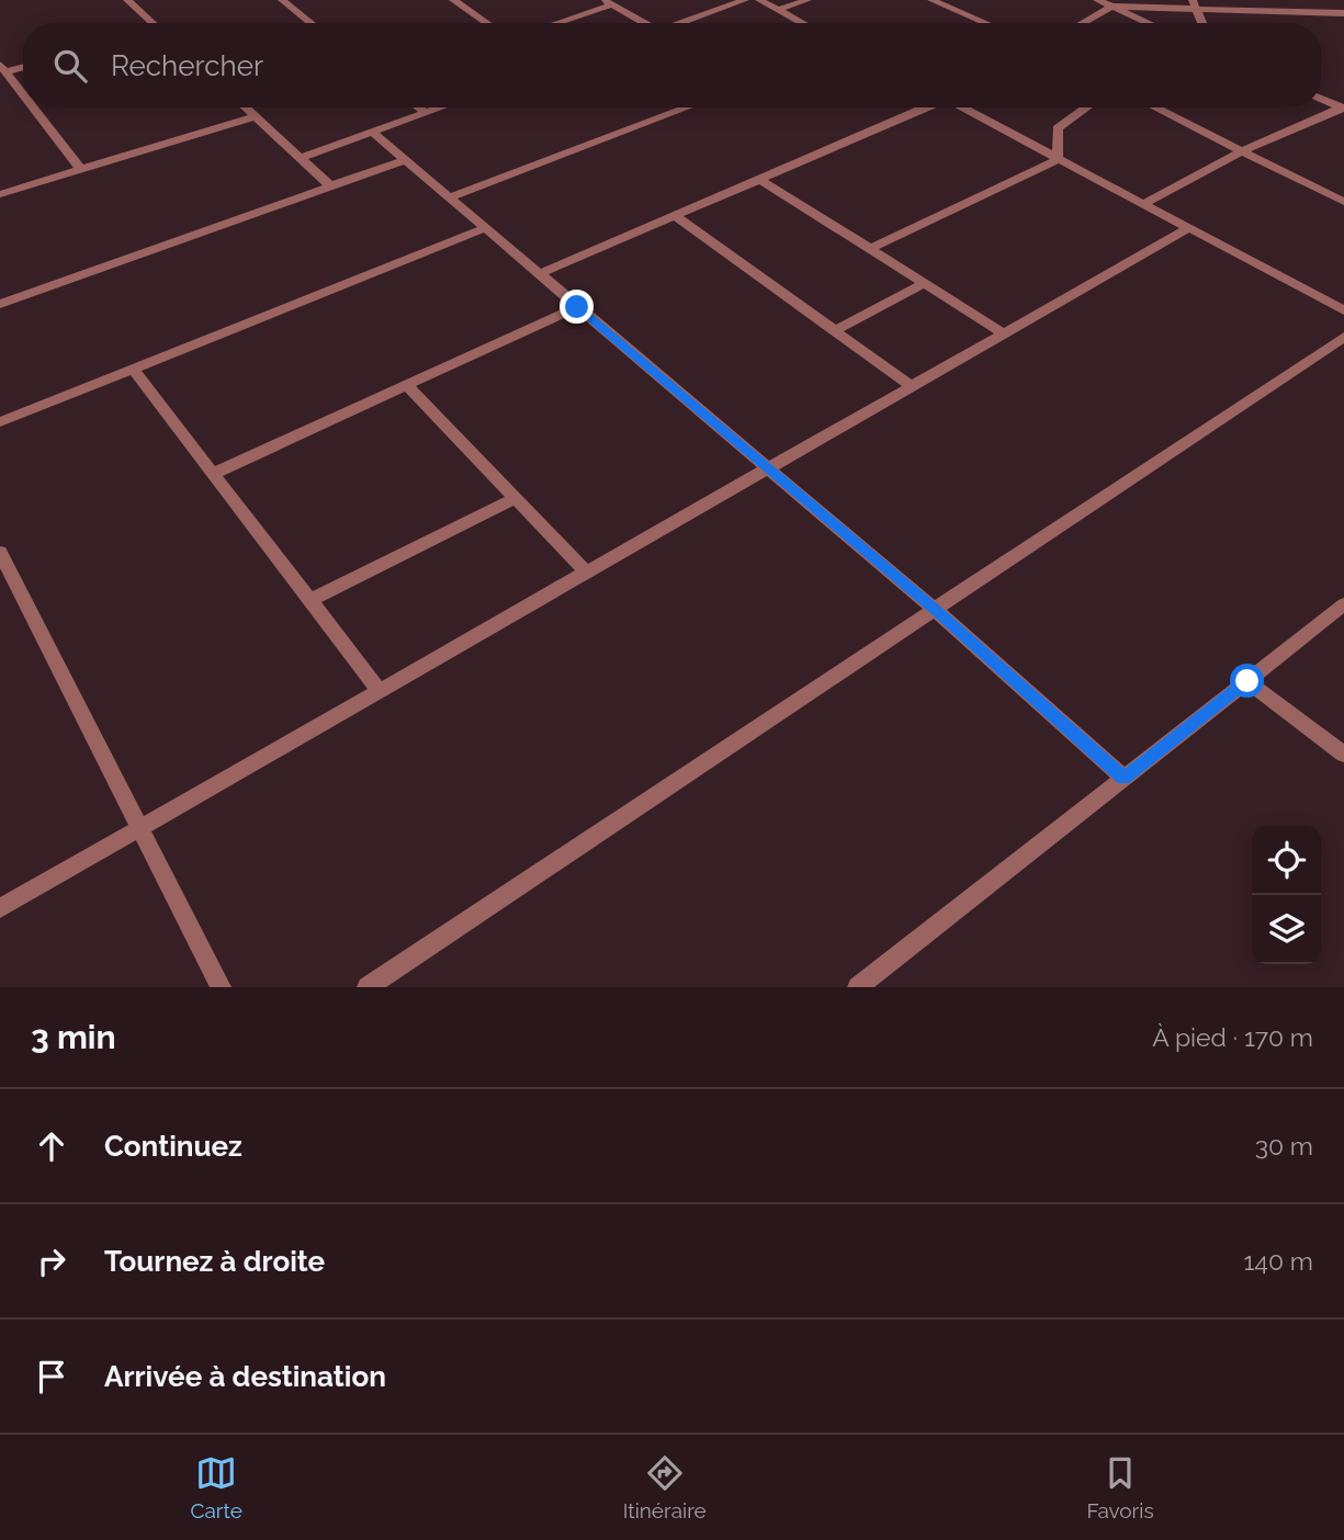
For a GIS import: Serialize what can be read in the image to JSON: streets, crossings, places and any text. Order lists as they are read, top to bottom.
{
  "page": {
    "search": "Rechercher",
    "heading": ["3 min", "À pied · 170 m"],
    "list": [
      ["Continuez", "30 m"],
      ["Tournez à droite", "140 m"],
      "Arrivée à destination"
    ],
    "nav": ["Carte", "Itinéraire", "Favoris"]
  }
}
